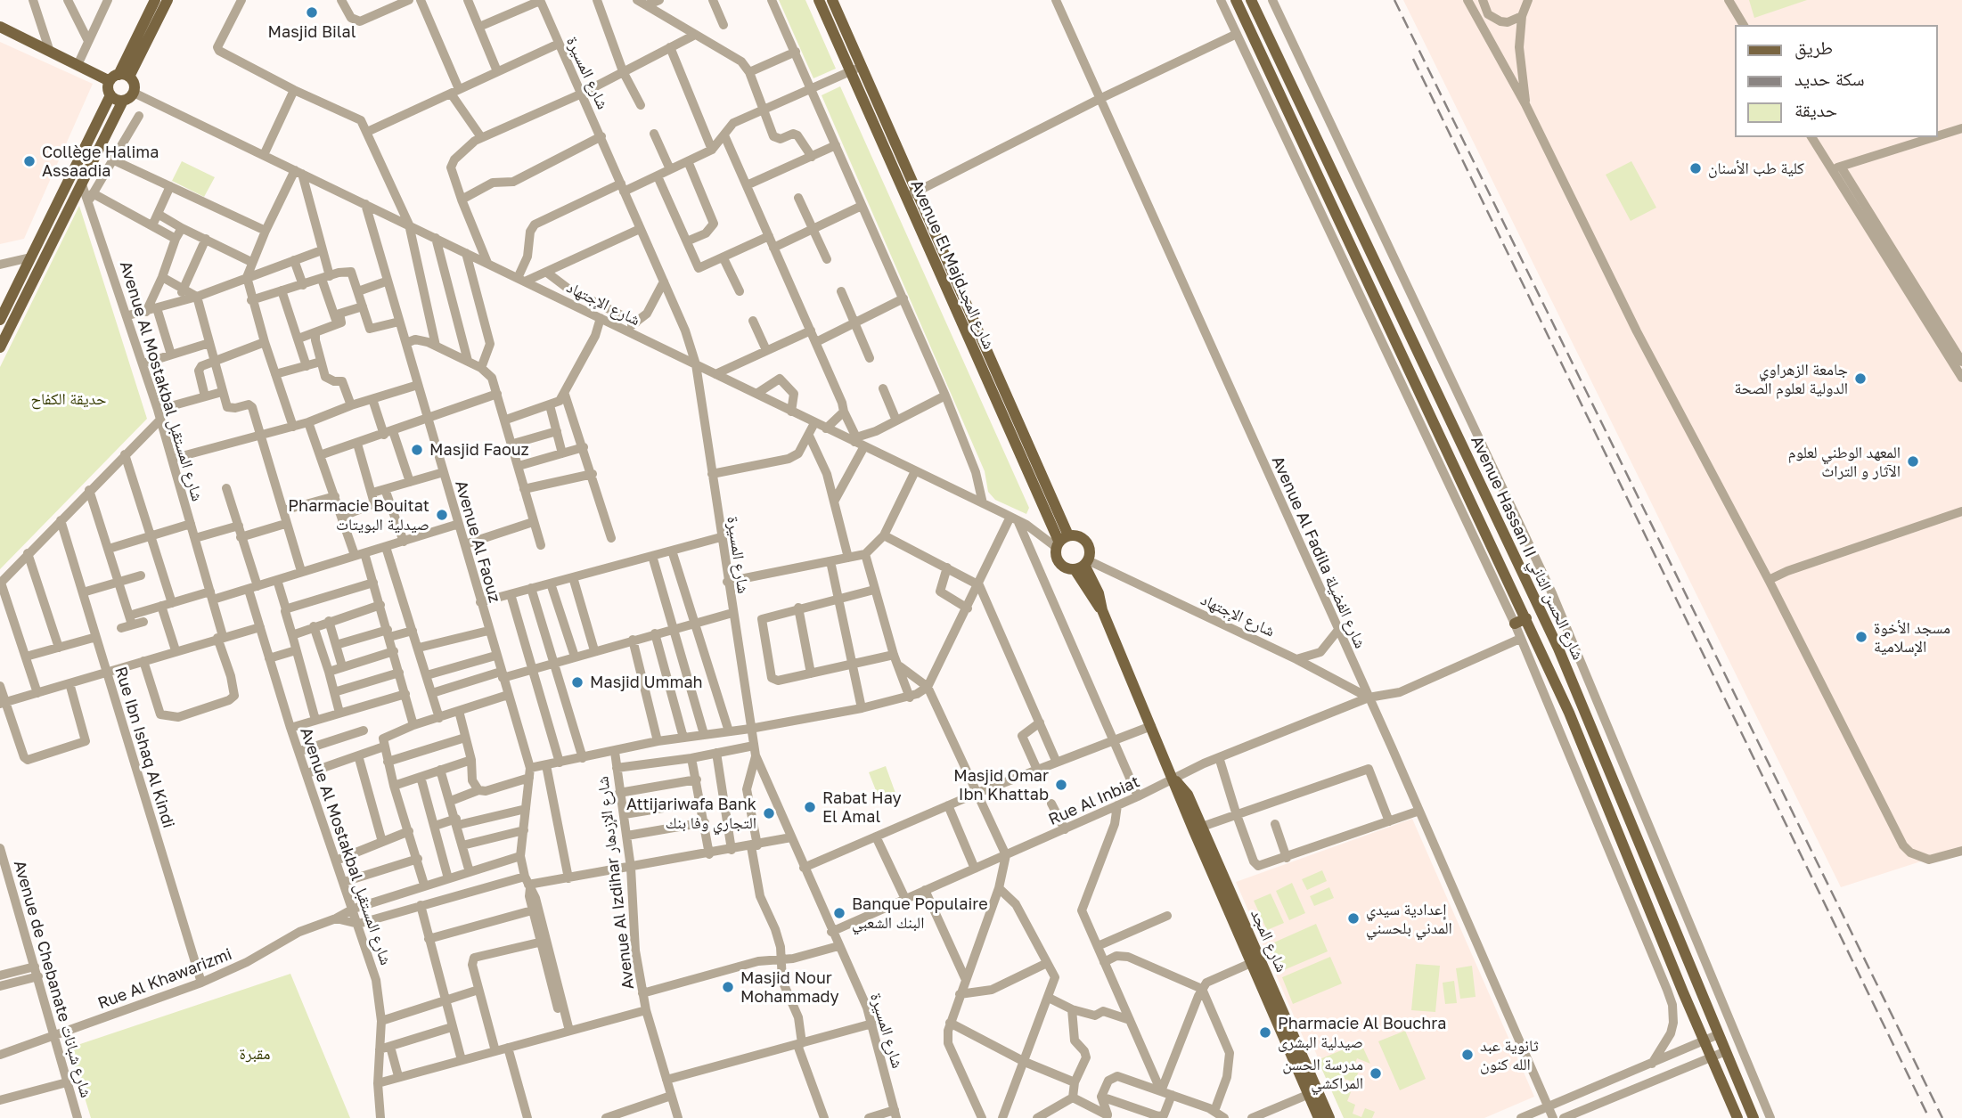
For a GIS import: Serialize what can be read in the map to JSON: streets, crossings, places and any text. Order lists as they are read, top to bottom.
{
  "streets": {
    "main road": ["Avenue El Majdشارع المجد", "Avenue Hassan II شارع الحسن الثاني", "شارع المجد"],
    "street": [
      "شارع المسيرة",
      "شارع الإجتهاد",
      "Avenue Al Mostakbal شارع المستقبل",
      "Avenue Al Faouz",
      "Avenue Al Fadila شارع الفضيلة",
      "Rue Ibn Ishaq Al Kindi",
      "Rue Al Inbiat",
      "Avenue Al Izdihar شارع الإزدهار",
      "Avenue de Chebanate شارع شبانات",
      "Rue Al Khawarizmi"
    ]
  },
  "crossings": [
    ["شارع المسيرة", "شارع الإجتهاد"],
    ["شارع المسيرة", "Rue Al Inbiat"],
    ["Avenue El Majdشارع المجد", "شارع الإجتهاد"],
    ["Avenue El Majdشارع المجد", "شارع المجد"],
    ["شارع الإجتهاد", "Avenue Al Faouz"],
    ["شارع الإجتهاد", "Avenue Al Fadila شارع الفضيلة"],
    ["شارع الإجتهاد", "Rue Al Inbiat"],
    ["شارع الإجتهاد", "شارع المجد"],
    ["Avenue Al Mostakbal شارع المستقبل", "Rue Al Khawarizmi"],
    ["Avenue Al Faouz", "Rue Al Khawarizmi"],
    ["Avenue Al Fadila شارع الفضيلة", "Rue Al Inbiat"],
    ["Rue Ibn Ishaq Al Kindi", "Rue Al Khawarizmi"],
    ["Rue Al Inbiat", "شارع المجد"],
    ["Avenue de Chebanate شارع شبانات", "Rue Al Khawarizmi"]
  ],
  "parks": ["حديقة الكفاح", "مقبرة"],
  "places": [
    "Masjid Bilal",
    "Collège Halima Assaadia",
    "كلية طب الأسنان",
    "جامعة الزهراوي الدولية لعلوم الصحة",
    "Masjid Faouz",
    "المعهد الوطني لعلوم الآثار و التراث",
    "Pharmacie Bouitat صيدلية البويتات",
    "مسجد الأخوة الإسلامية",
    "Masjid Ummah",
    "Masjid Omar Ibn Khattab",
    "Rabat Hay El Amal",
    "Attijariwafa Bank التجاري وفا بنك",
    "Banque Populaire البنك الشعبي",
    "إعدادية سيدي المدني بلحسني",
    "Masjid Nour Mohammady",
    "Pharmacie Al Bouchra صيدلية البشرى",
    "ثانوية عبد الله كنون",
    "مدرسة الحسن المراكشي"
  ],
  "legend": ["طريق", "سكة حديد", "حديقة"]
}
